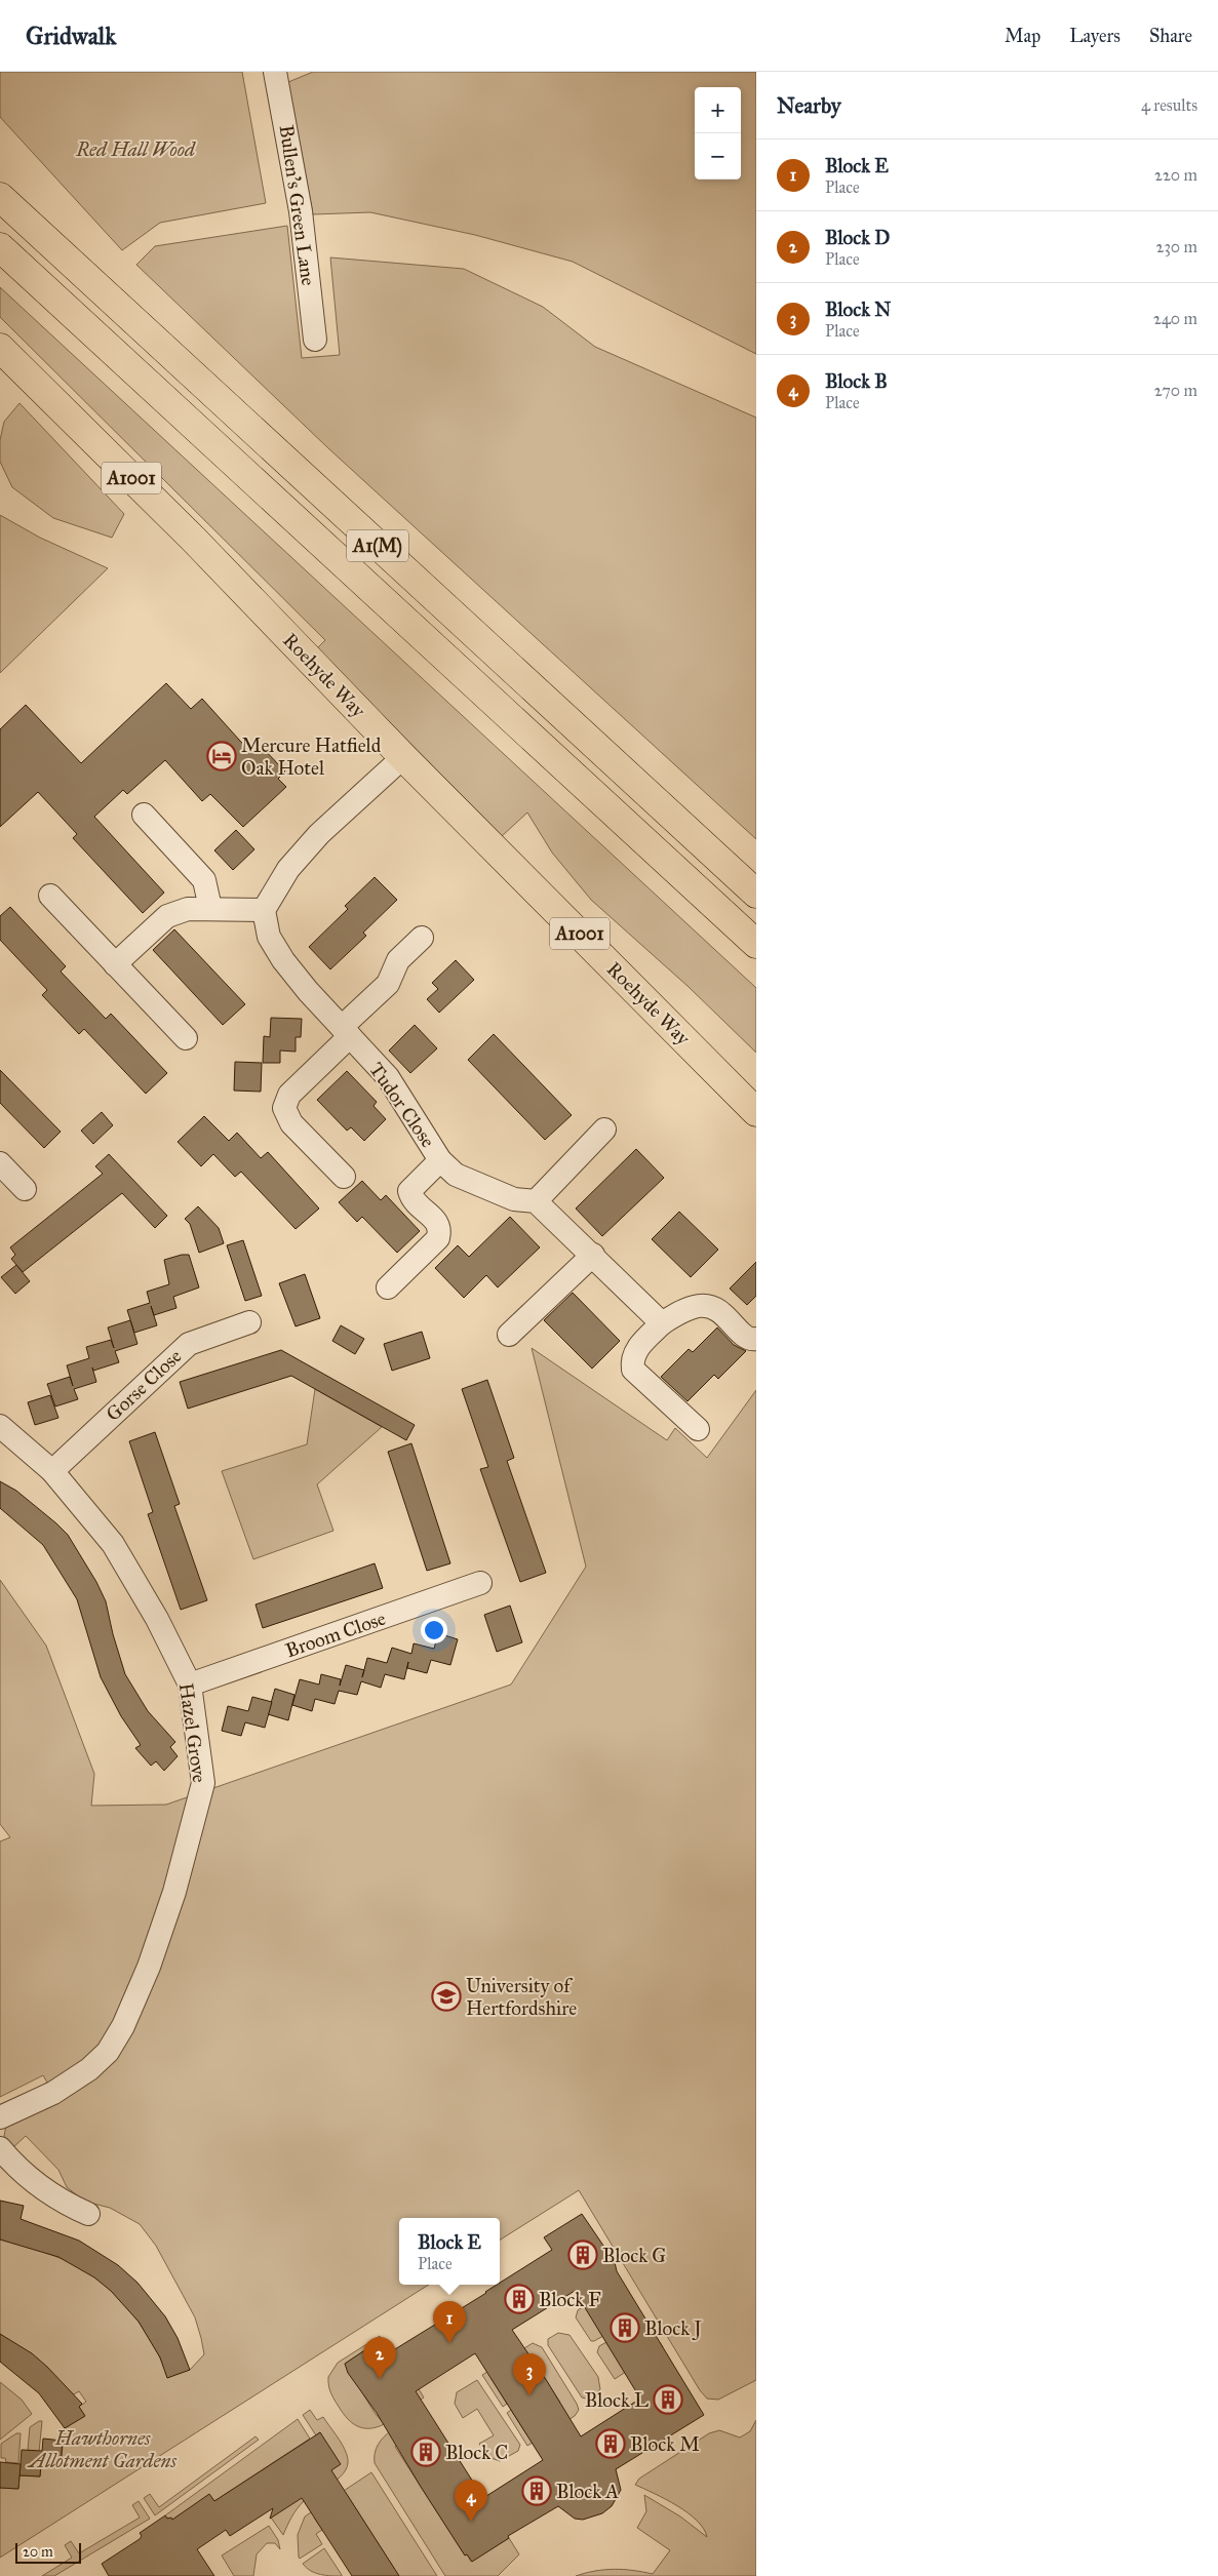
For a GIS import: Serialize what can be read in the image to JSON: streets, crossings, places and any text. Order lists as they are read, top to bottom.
{
  "streets": {
    "main road": ["A1001", "A1(M)", "Roehyde Way"],
    "street": [
      "Bullen's Green Lane",
      "Tudor Close",
      "Gorse Close",
      "Broom Close",
      "Hazel Grove"
    ]
  },
  "crossings": [
    ["Gorse Close", "Hazel Grove"],
    ["Broom Close", "Hazel Grove"]
  ],
  "parks": ["Red Hall Wood", "Hawthornes Allotment Gardens"],
  "places": {
    "hotel": ["Mercure Hatfield Oak Hotel"],
    "school or university": ["University of Hertfordshire"],
    "building": [
      "Block G",
      "Block F",
      "Block J",
      "Block L",
      "Block M",
      "Block C",
      "Block A"
    ]
  },
  "scale_bar": "20 m",
  "page": {
    "header": "Gridwalk",
    "nav": ["Map", "Layers", "Share"],
    "heading": ["Nearby", "4 results"],
    "map_buttons": ["+", "−"],
    "list": [
      {
        "mark": "1",
        "name": "Block E",
        "note": "Place",
        "value": "220 m"
      },
      {
        "mark": "2",
        "name": "Block D",
        "note": "Place",
        "value": "230 m"
      },
      {
        "mark": "3",
        "name": "Block N",
        "note": "Place",
        "value": "240 m"
      },
      {
        "mark": "4",
        "name": "Block B",
        "note": "Place",
        "value": "270 m"
      }
    ],
    "popup": ["Block E", "Place"],
    "pins": [
      "1",
      "2",
      "3",
      "4"
    ],
    "scale": "20 m"
  }
}
